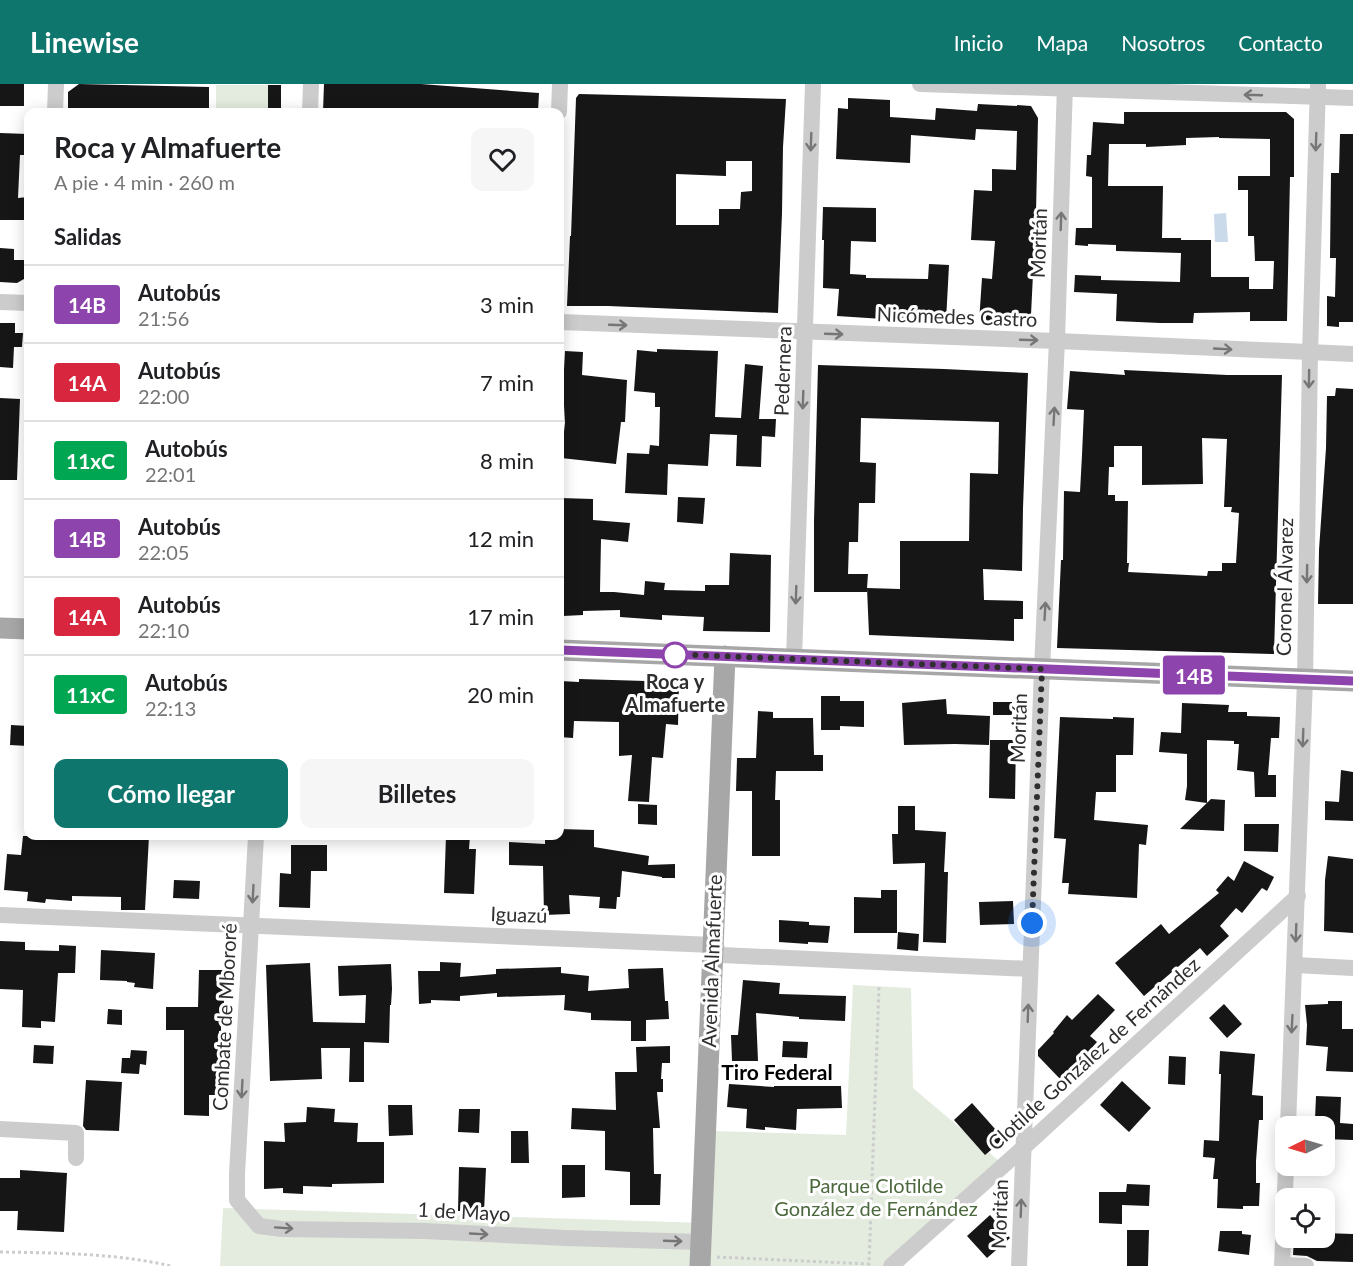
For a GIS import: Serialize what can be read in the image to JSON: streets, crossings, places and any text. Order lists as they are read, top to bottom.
{
  "streets": {
    "main road": ["Avenida Almafuerte"],
    "street": [
      "Moritán",
      "Nicómedes Castro",
      "Pedernera",
      "Coronel Álvarez",
      "Iguazú",
      "Combate de Mbororé",
      "Clotilde González de Fernández",
      "1 de Mayo"
    ]
  },
  "crossings": [
    ["Moritán", "Nicómedes Castro"],
    ["Moritán", "Iguazú"],
    ["Moritán", "Clotilde González de Fernández"],
    ["Nicómedes Castro", "Pedernera"],
    ["Nicómedes Castro", "Coronel Álvarez"],
    ["Coronel Álvarez", "Clotilde González de Fernández"],
    ["Iguazú", "Avenida Almafuerte"],
    ["Iguazú", "Combate de Mbororé"],
    ["Avenida Almafuerte", "1 de Mayo"],
    ["Combate de Mbororé", "1 de Mayo"]
  ],
  "one_way": [
    "Moritán",
    "Nicómedes Castro",
    "Pedernera",
    "Coronel Álvarez",
    "Combate de Mbororé",
    "1 de Mayo"
  ],
  "districts": ["Tiro Federal"],
  "parks": ["Parque Clotilde González de Fernández"],
  "places": ["Roca y Almafuerte"],
  "lines": ["bus line 14B"],
  "north": "left",
  "page": {
    "header": "Linewise",
    "nav": [
      "Inicio",
      "Mapa",
      "Nosotros",
      "Contacto"
    ],
    "on_map": "14B",
    "heading": [
      ["Roca y Almafuerte", "A pie · 4 min · 260 m"],
      "Salidas"
    ],
    "list": [
      {
        "mark": "14B",
        "name": "Autobús",
        "note": "21:56",
        "value": "3 min"
      },
      {
        "mark": "14A",
        "name": "Autobús",
        "note": "22:00",
        "value": "7 min"
      },
      {
        "mark": "11xC",
        "name": "Autobús",
        "note": "22:01",
        "value": "8 min"
      },
      {
        "mark": "14B",
        "name": "Autobús",
        "note": "22:05",
        "value": "12 min"
      },
      {
        "mark": "14A",
        "name": "Autobús",
        "note": "22:10",
        "value": "17 min"
      },
      {
        "mark": "11xC",
        "name": "Autobús",
        "note": "22:13",
        "value": "20 min"
      }
    ],
    "buttons": ["Cómo llegar", "Billetes"]
  }
}
